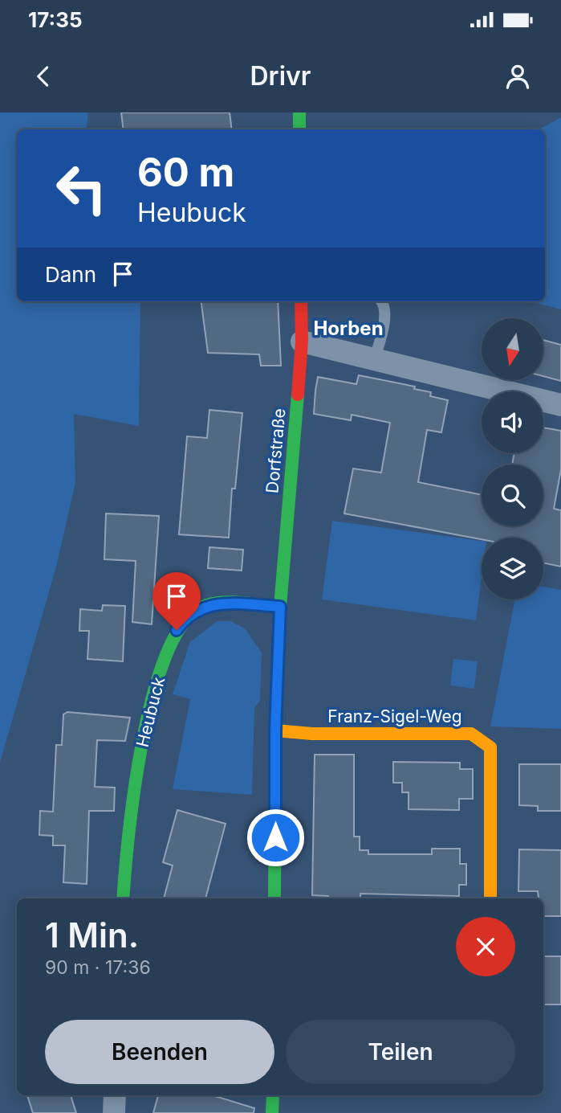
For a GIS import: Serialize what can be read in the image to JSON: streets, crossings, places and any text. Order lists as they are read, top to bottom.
{
  "streets": {
    "street": ["Dorfstraße", "Heubuck", "Franz-Sigel-Weg"]
  },
  "crossings": [
    ["Dorfstraße", "Heubuck"]
  ],
  "districts": ["Horben"],
  "north": "bottom",
  "page": {
    "status": "17:35",
    "header": "Drivr",
    "turn": ["60 m", "Heubuck"],
    "then": "Dann",
    "heading": ["1 Min.", "90 m · 17:36"],
    "buttons": ["Beenden", "Teilen"]
  }
}
